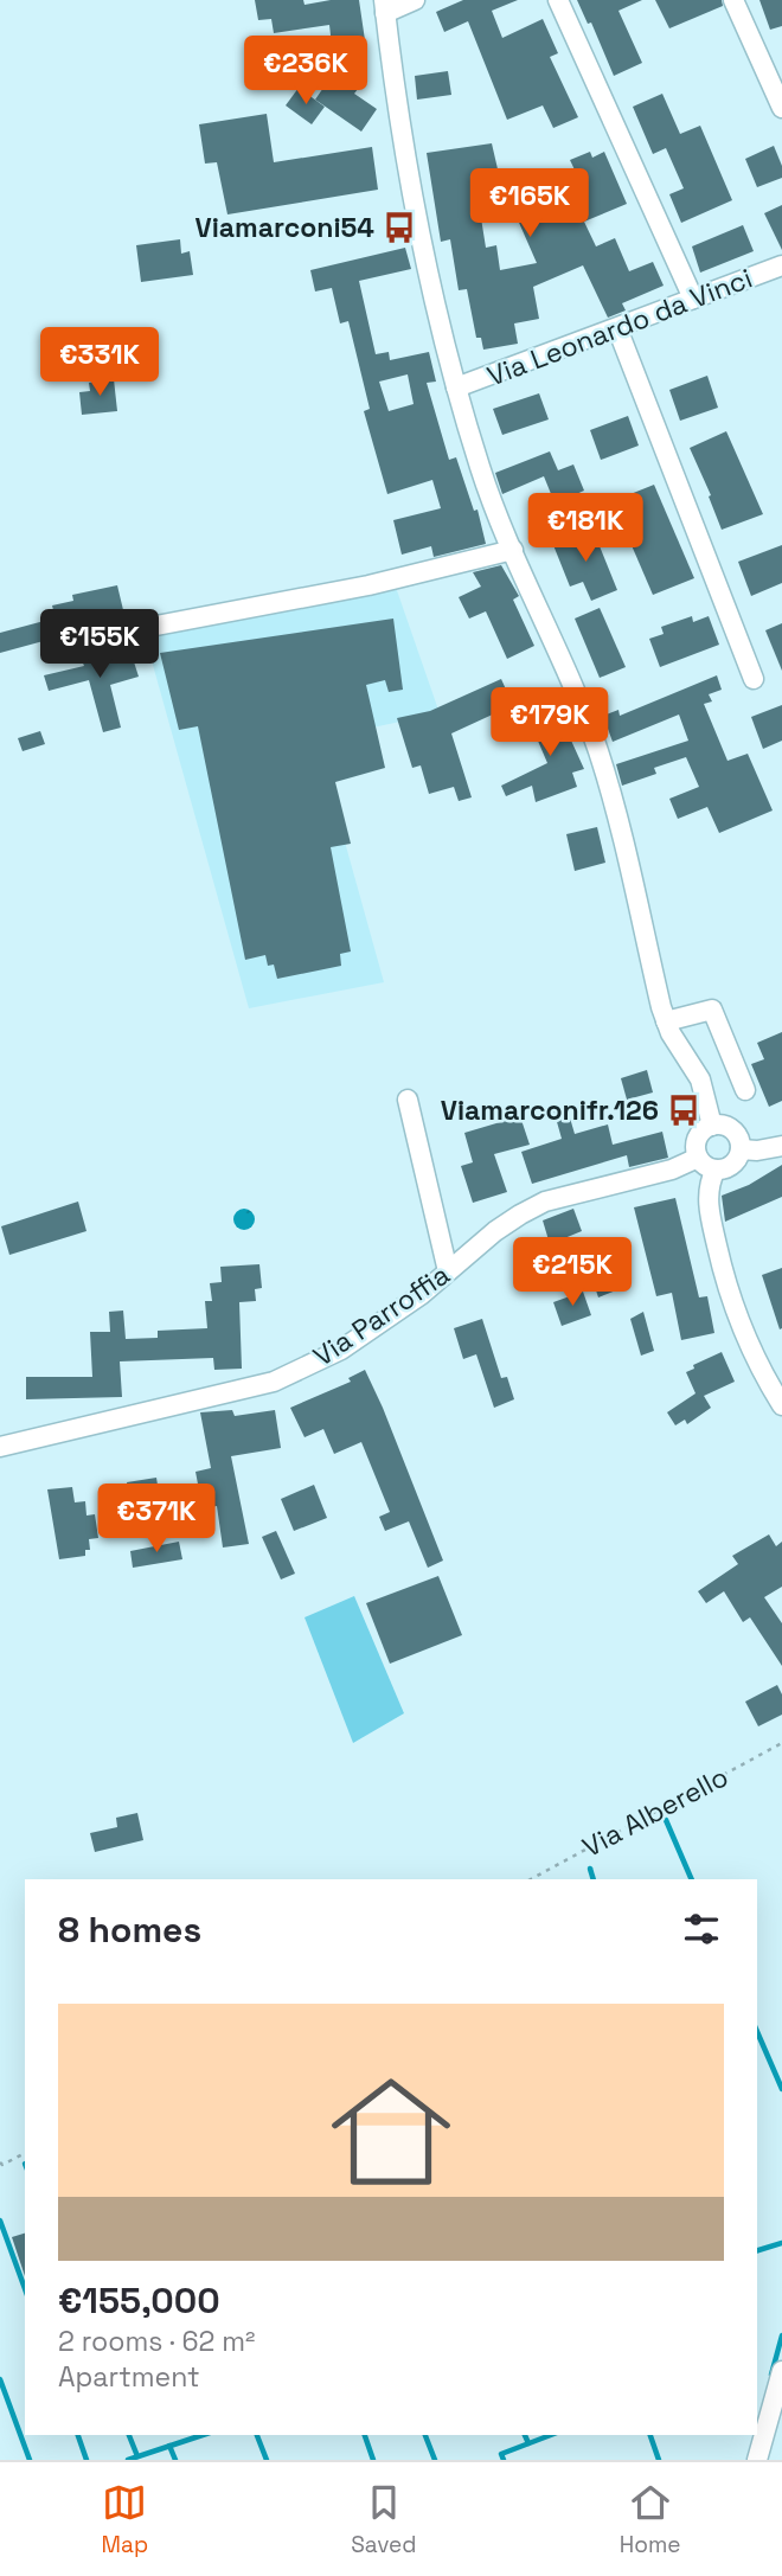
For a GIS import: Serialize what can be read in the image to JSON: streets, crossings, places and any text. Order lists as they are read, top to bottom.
{
  "streets": {
    "street": ["Via Leonardo da Vinci", "Via Parroffia"],
    "path": ["Via Alberello"]
  },
  "places": {
    "bus stop": ["Viamarconi54", "Viamarconifr.126"]
  },
  "page": {
    "price": [
      "€236K",
      "€165K",
      "€331K",
      "€181K",
      "€155K",
      "€179K",
      "€215K",
      "€371K"
    ],
    "heading": "8 homes",
    "list": [
      {
        "name": "€155,000",
        "note": "2 rooms · 62 m² · Apartment"
      }
    ],
    "tabs": ["Map", "Saved", "Home"]
  }
}
